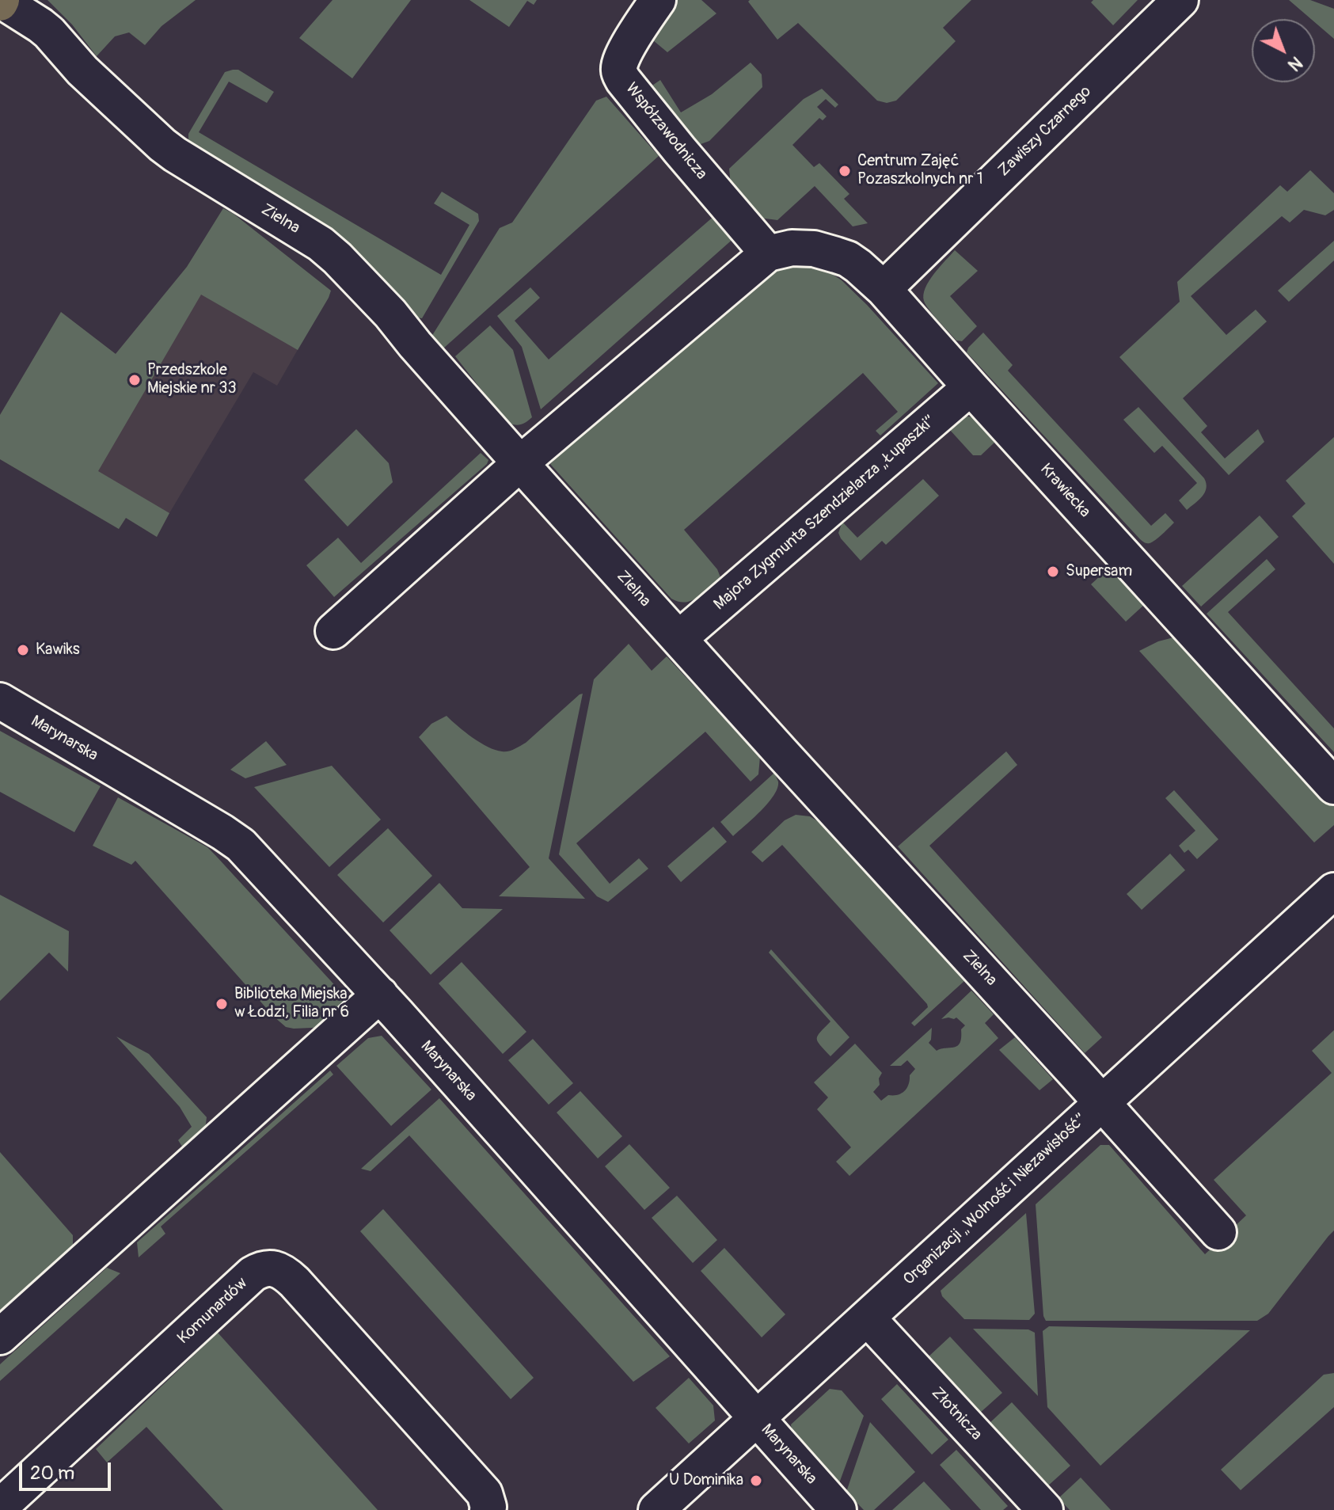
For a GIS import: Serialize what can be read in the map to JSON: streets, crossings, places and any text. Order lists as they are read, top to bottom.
{
  "streets": {
    "street": [
      "Współzawodnicza",
      "Zawiszy Czarnego",
      "Zielna",
      "Krawiecka",
      "Majora Zygmunta Szendzielarza „Łupaszki”",
      "Marynarska",
      "Organizacji „Wolność i Niezawisłość”",
      "Komunardów",
      "Złotnicza"
    ]
  },
  "crossings": [
    ["Współzawodnicza", "Krawiecka"],
    ["Zawiszy Czarnego", "Krawiecka"],
    ["Zielna", "Majora Zygmunta Szendzielarza „Łupaszki”"],
    ["Zielna", "Organizacji „Wolność i Niezawisłość”"],
    ["Krawiecka", "Majora Zygmunta Szendzielarza „Łupaszki”"],
    ["Marynarska", "Organizacji „Wolność i Niezawisłość”"],
    ["Organizacji „Wolność i Niezawisłość”", "Złotnicza"]
  ],
  "places": [
    "Centrum Zajęć Pozaszkolnych nr 1",
    "Przedszkole Miejskie nr 33",
    "Supersam",
    "Kawiks",
    "Biblioteka Miejska w Łodzi, Filia nr 6",
    "U Dominika"
  ],
  "scale_bar": "20 m",
  "north": "bottom right"
}
